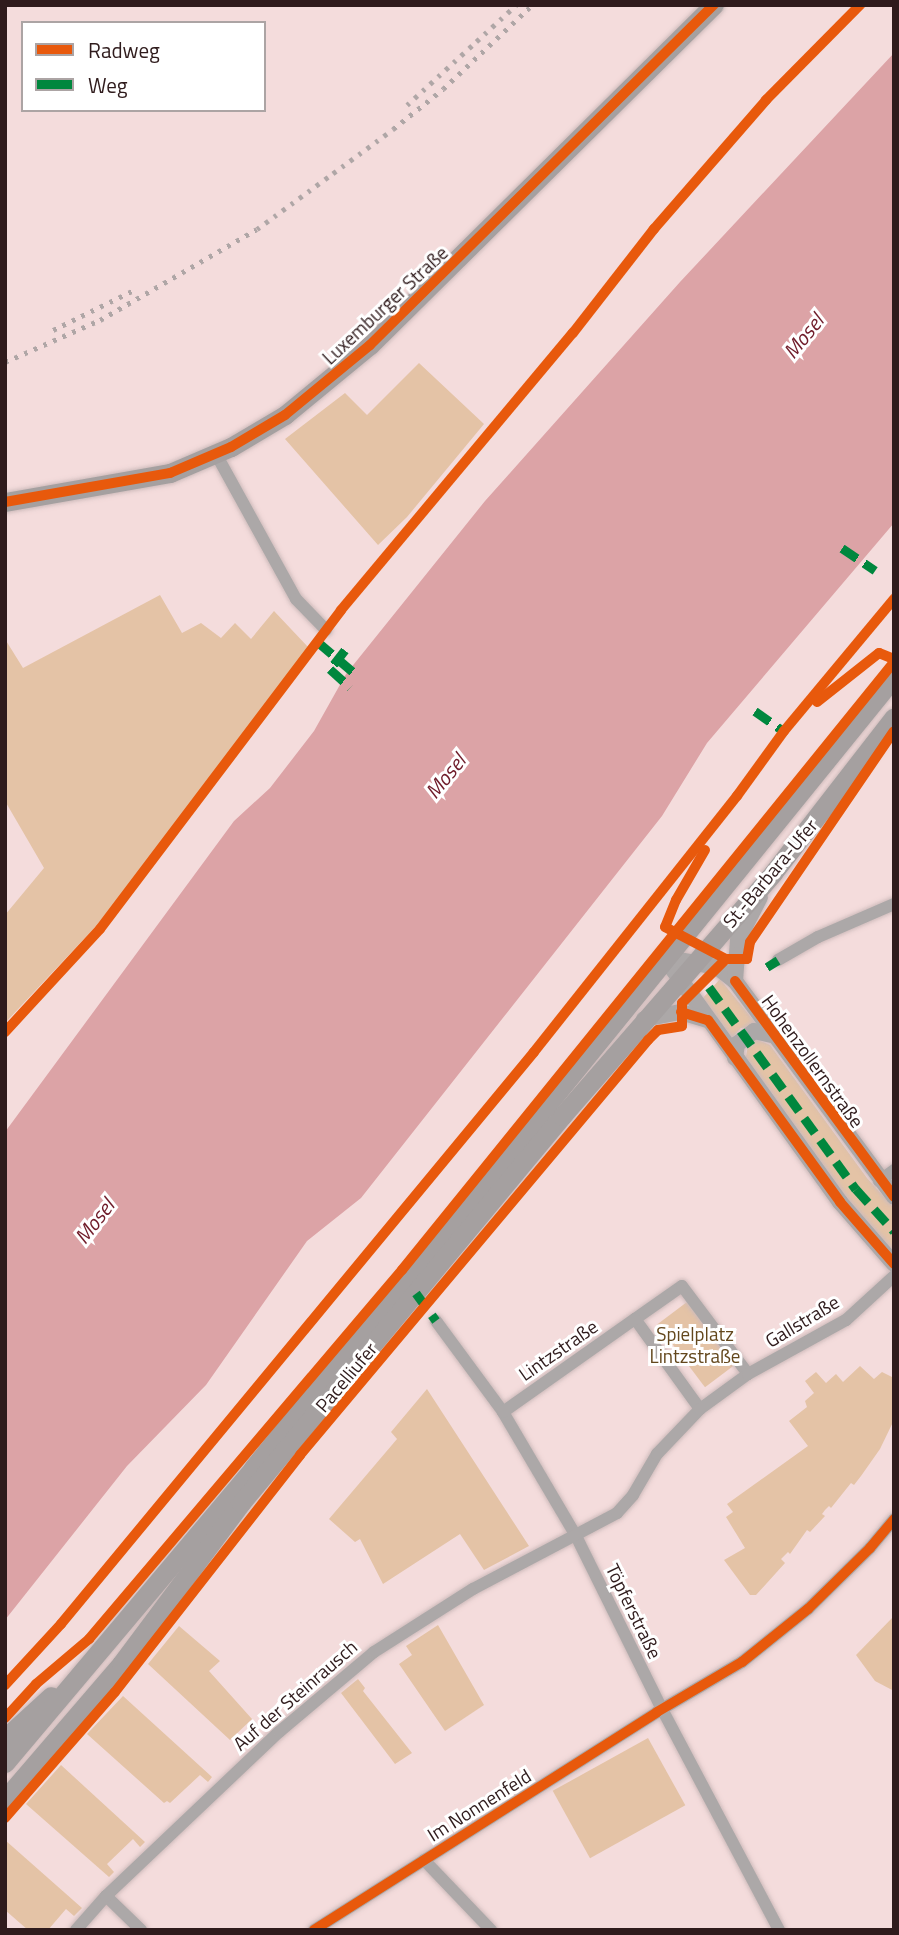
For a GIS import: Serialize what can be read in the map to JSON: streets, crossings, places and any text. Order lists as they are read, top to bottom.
{
  "streets": {
    "main road": ["Luxemburger Straße", "St.-Barbara-Ufer", "Pacelliufer"],
    "street": [
      "Hohenzollernstraße",
      "Gallstraße",
      "Lintzstraße",
      "Töpferstraße",
      "Auf der Steinrausch",
      "Im Nonnenfeld"
    ]
  },
  "crossings": [
    ["St.-Barbara-Ufer", "Hohenzollernstraße"],
    ["St.-Barbara-Ufer", "Pacelliufer"],
    ["Hohenzollernstraße", "Pacelliufer"],
    ["Gallstraße", "Lintzstraße"],
    ["Gallstraße", "Töpferstraße"],
    ["Gallstraße", "Auf der Steinrausch"],
    ["Lintzstraße", "Töpferstraße"],
    ["Töpferstraße", "Auf der Steinrausch"],
    ["Töpferstraße", "Im Nonnenfeld"]
  ],
  "water": ["Mosel"],
  "parks": ["Spielplatz Lintzstraße"],
  "legend": ["Radweg", "Weg"]
}
